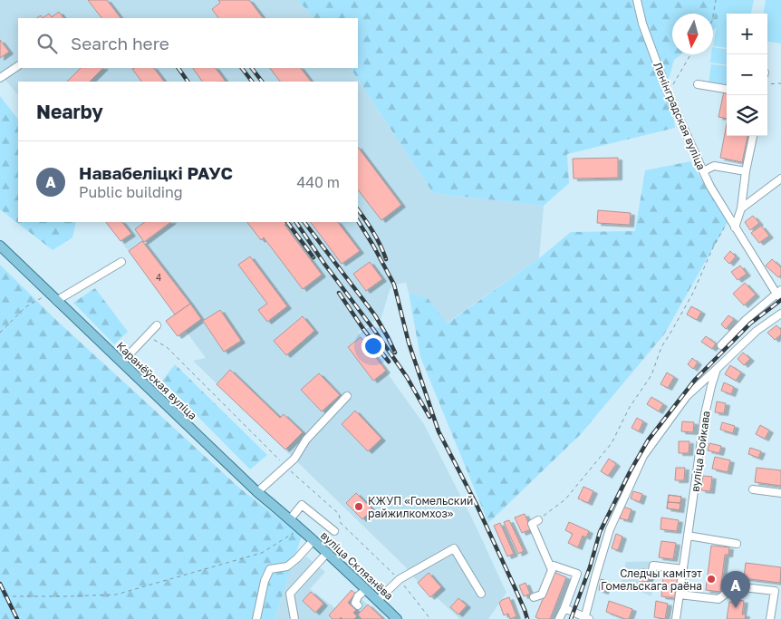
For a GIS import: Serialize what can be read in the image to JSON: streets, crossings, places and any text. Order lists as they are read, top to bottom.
{
  "streets": {
    "main road": ["Каранёўская вуліца", "вуліца Склязнёва"],
    "street": ["Ленінградская вуліца", "вуліца Войкава"]
  },
  "crossings": [
    ["Каранёўская вуліца", "вуліца Склязнёва"]
  ],
  "places": ["КЖУП «Гомельский райжилкомхоз»", "Следчы камітэт Гомельскага раёна"],
  "house_numbers": ["4"],
  "north": "bottom",
  "page": {
    "map_buttons": ["+", "−"],
    "search": "Search here",
    "heading": "Nearby",
    "list": [
      {
        "mark": "A",
        "name": "Навабеліцкі РАУС",
        "note": "Public building",
        "value": "440 m"
      }
    ],
    "pins": "A"
  }
}
